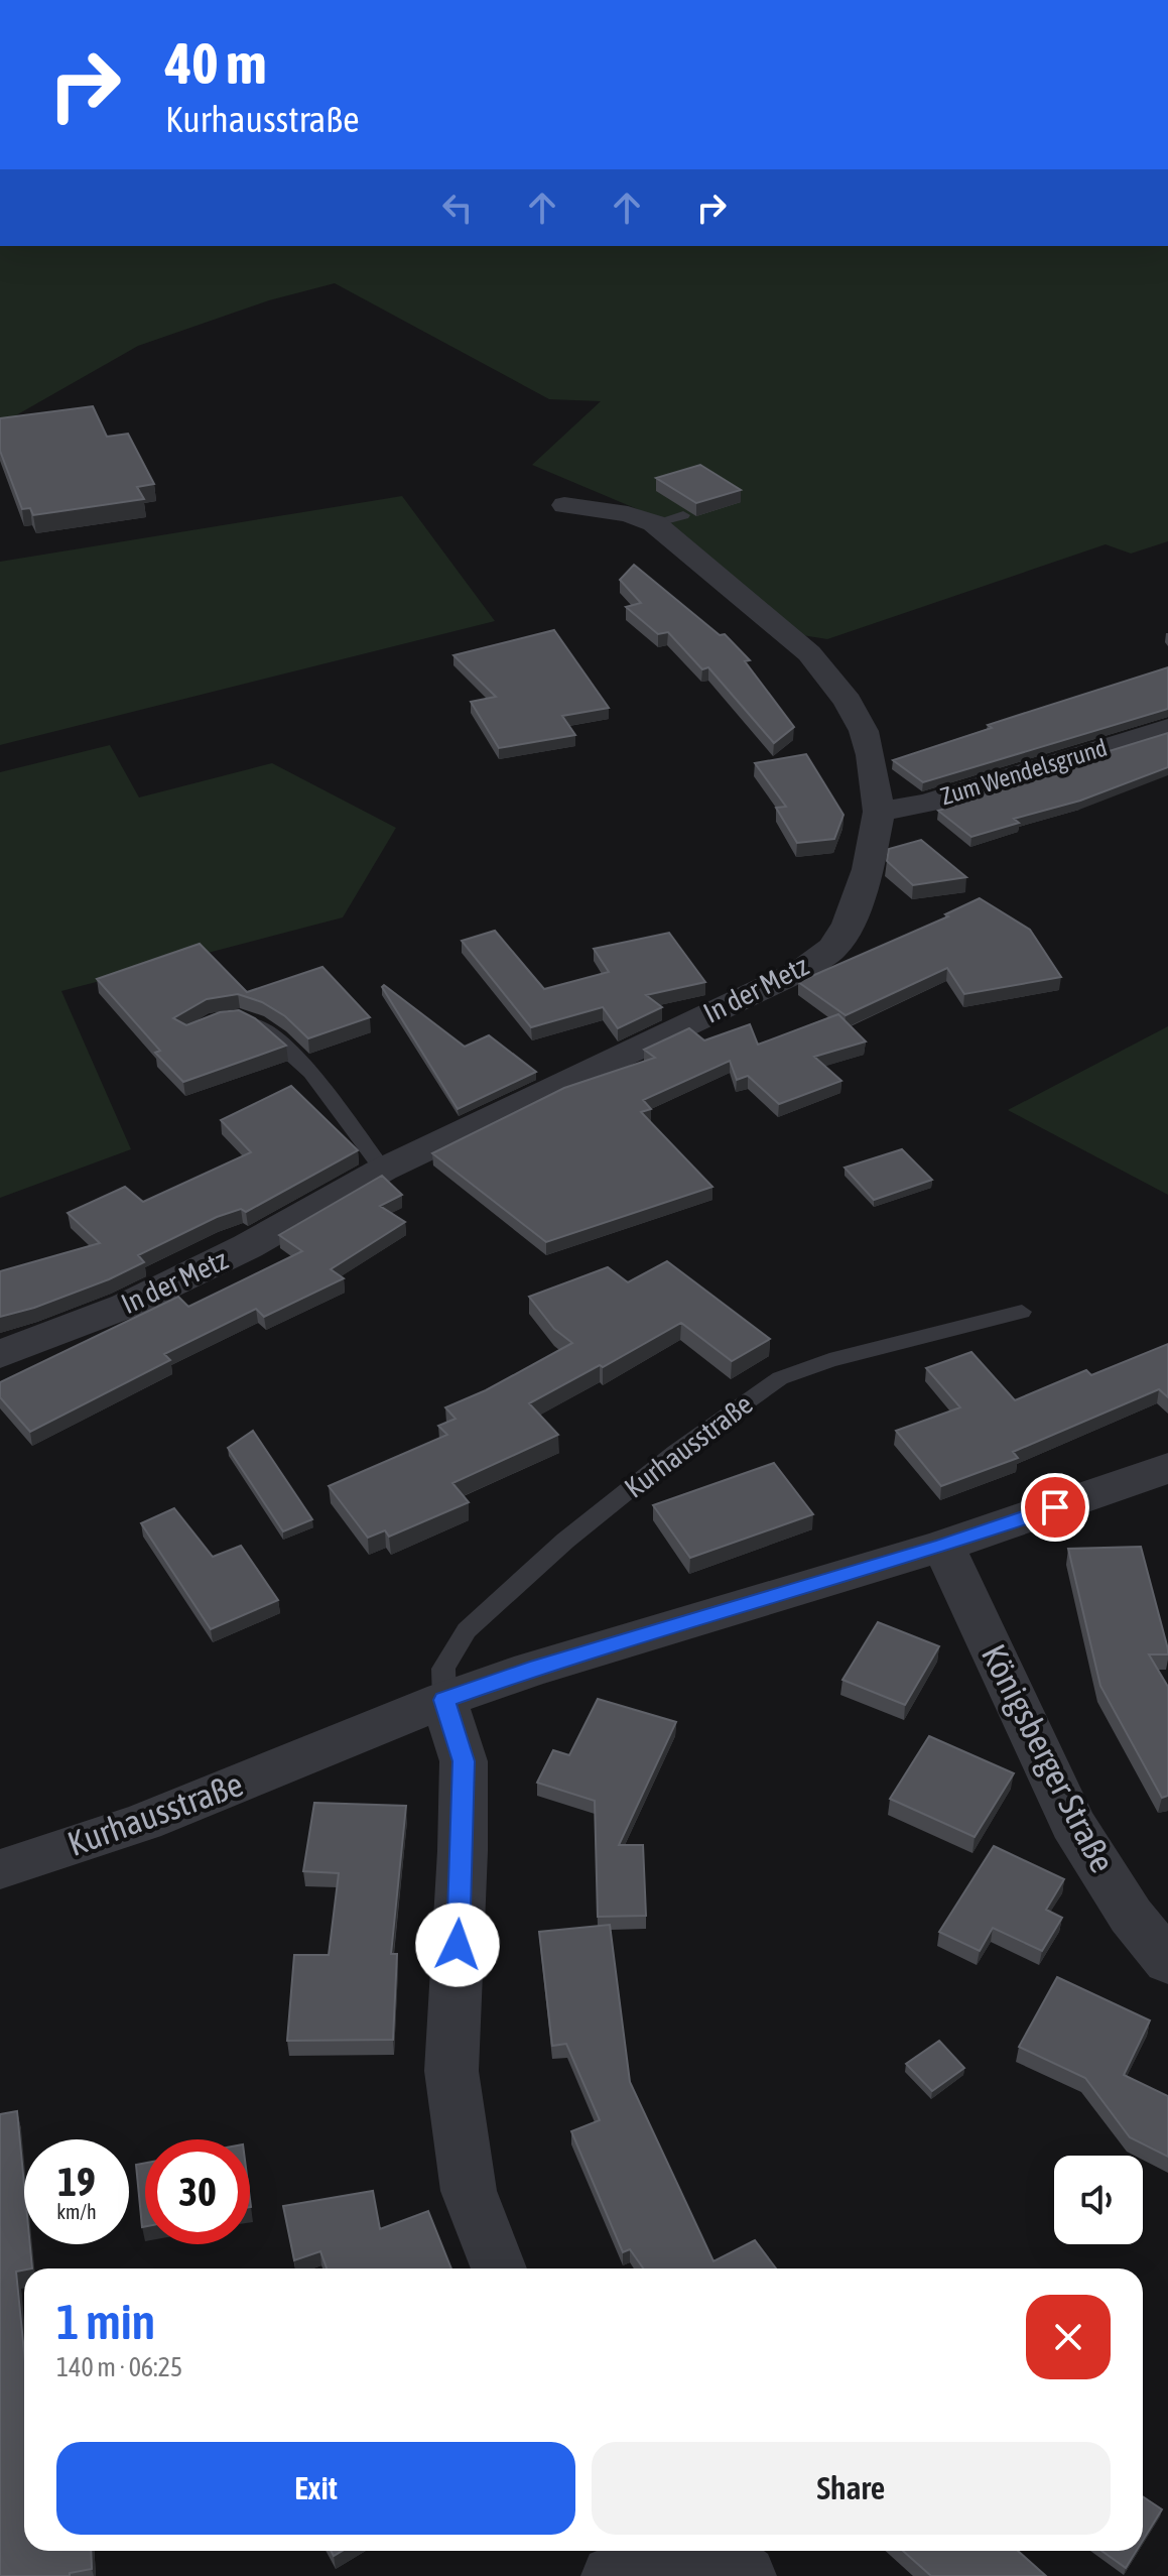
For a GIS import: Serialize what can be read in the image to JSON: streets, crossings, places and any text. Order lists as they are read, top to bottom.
{
  "streets": {
    "street": [
      "Zum Wendelsgrund",
      "In der Metz",
      "Kurhausstraße",
      "Königsberger Straße"
    ]
  },
  "crossings": [
    ["Zum Wendelsgrund", "In der Metz"],
    ["Kurhausstraße", "Königsberger Straße"]
  ],
  "page": {
    "turn": ["40 m", "Kurhausstraße"],
    "speed": "19 km/h",
    "limit": "30",
    "heading": ["1 min", "140 m · 06:25"],
    "buttons": ["Exit", "Share"]
  }
}
